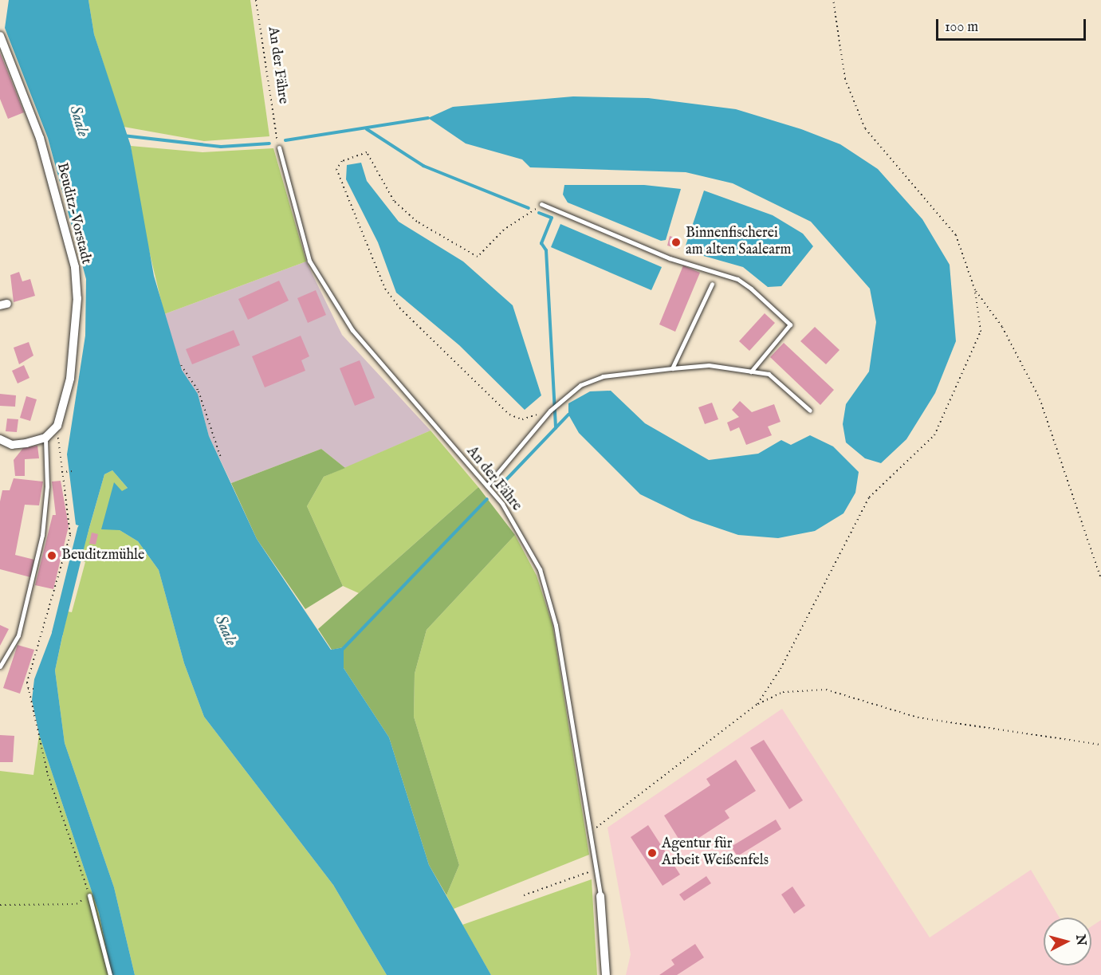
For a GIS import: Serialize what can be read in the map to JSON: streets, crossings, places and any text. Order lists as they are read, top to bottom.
{
  "streets": {
    "street": ["Beuditz-Vorstadt"],
    "lane": ["An der Fähre"]
  },
  "water": ["Saale"],
  "places": ["Binnenfischerei am alten Saalearm", "Beuditzmühle", "Agentur für Arbeit Weißenfels"],
  "scale_bar": "100 m",
  "north": "right"
}
